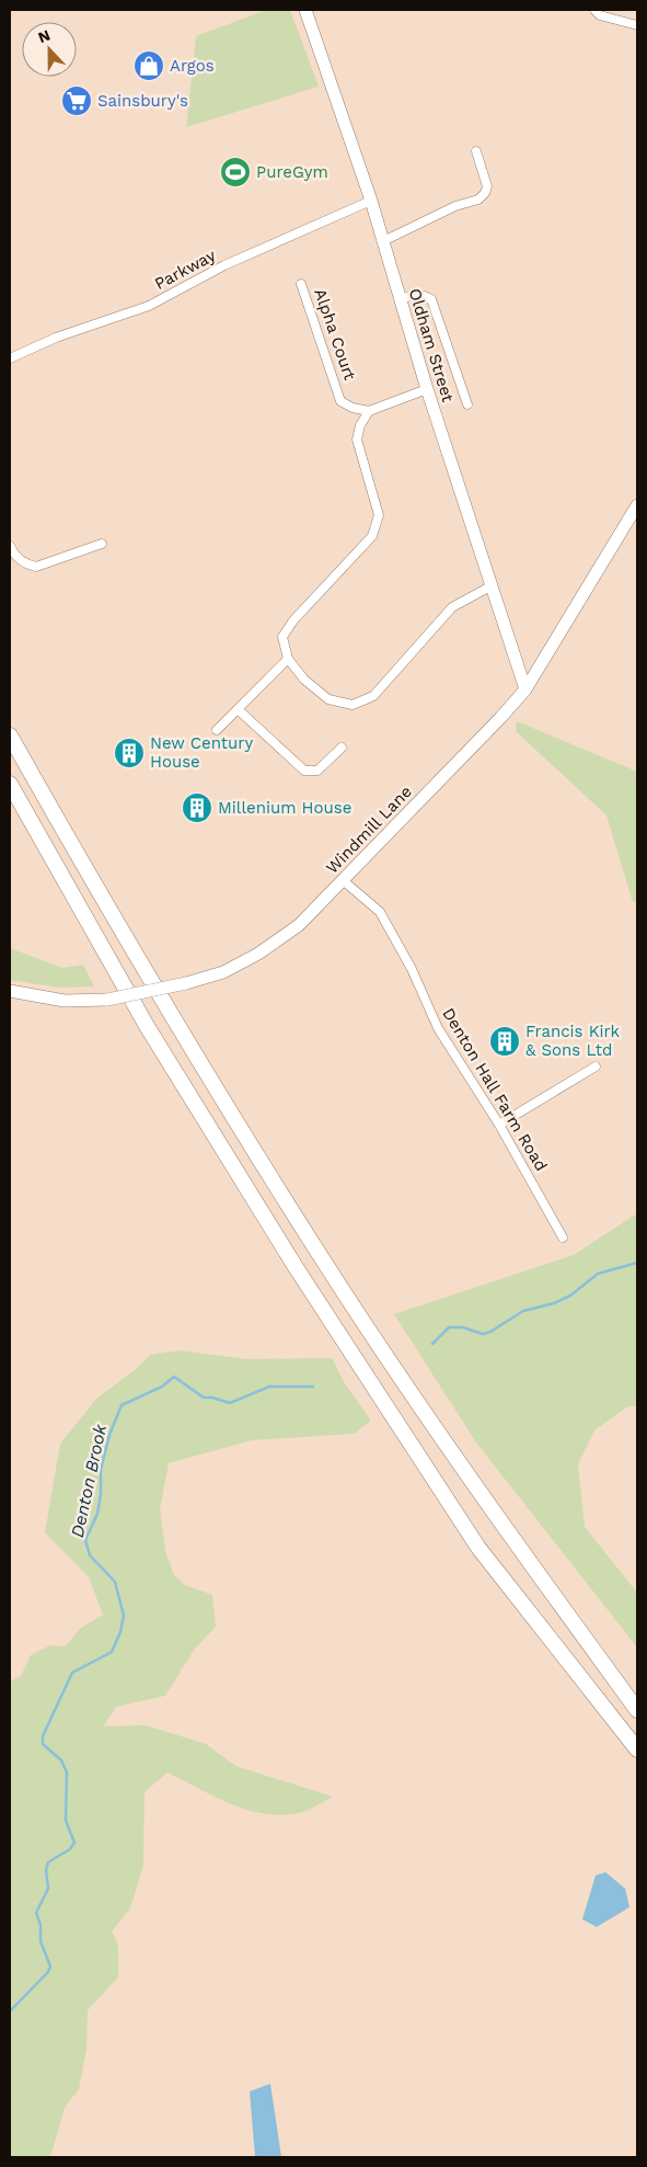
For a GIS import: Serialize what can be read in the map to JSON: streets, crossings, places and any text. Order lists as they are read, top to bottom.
{
  "streets": {
    "street": [
      "Parkway",
      "Alpha Court",
      "Oldham Street",
      "Windmill Lane",
      "Denton Hall Farm Road"
    ]
  },
  "crossings": [
    ["Parkway", "Oldham Street"],
    ["Oldham Street", "Windmill Lane"],
    ["Windmill Lane", "Denton Hall Farm Road"]
  ],
  "water": ["Denton Brook"],
  "places": {
    "shop": ["Argos"],
    "supermarket": ["Sainsbury's"],
    "sports": ["PureGym"],
    "building": ["New Century House", "Millenium House", "Francis Kirk & Sons Ltd"]
  },
  "north": "top"
}
